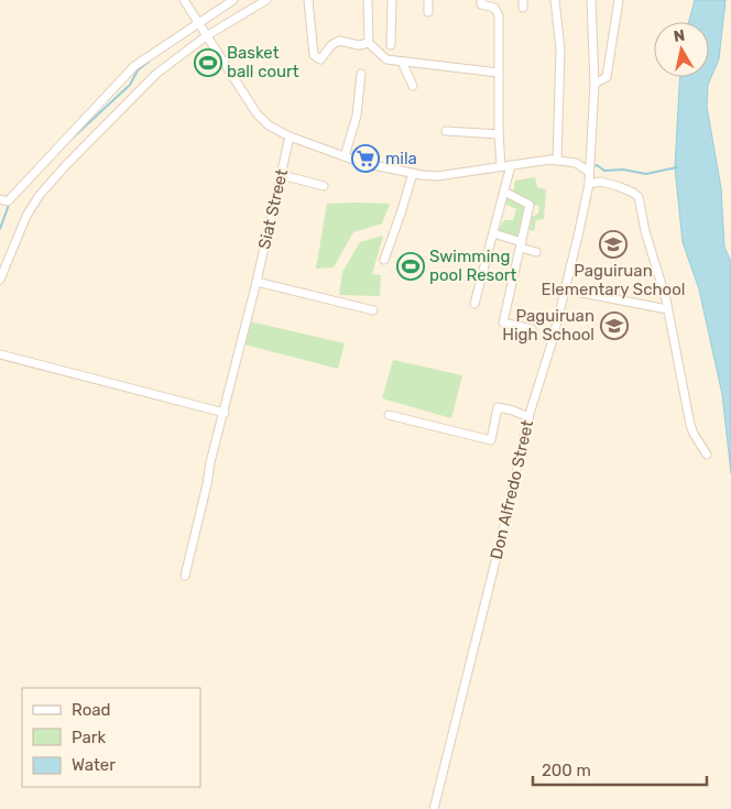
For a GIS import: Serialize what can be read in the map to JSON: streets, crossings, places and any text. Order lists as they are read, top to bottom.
{
  "streets": {
    "street": ["Siat Street", "Don Alfredo Street"]
  },
  "places": {
    "sports": ["Basket ball court", "Swimming pool Resort"],
    "supermarket": ["mila"],
    "school or university": ["Paguiruan Elementary School", "Paguiruan High School"]
  },
  "legend": ["Road", "Park", "Water"],
  "scale_bar": "200 m",
  "north": "top"
}
